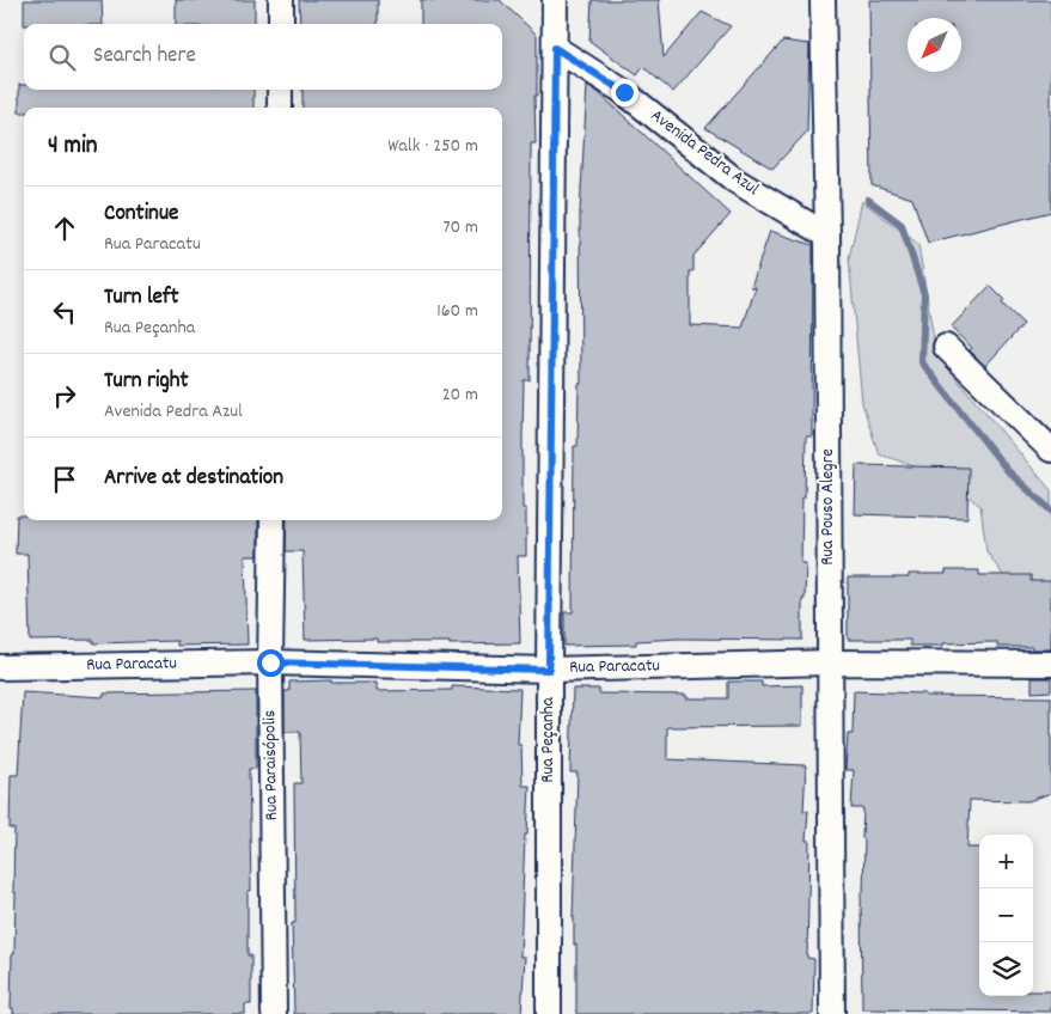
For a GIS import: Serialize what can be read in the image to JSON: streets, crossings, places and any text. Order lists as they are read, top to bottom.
{
  "streets": {
    "street": [
      "Avenida Pedra Azul",
      "Rua Pouso Alegre",
      "Rua Paracatu",
      "Rua Peçanha",
      "Rua Paraisópolis"
    ]
  },
  "crossings": [
    ["Avenida Pedra Azul", "Rua Pouso Alegre"],
    ["Avenida Pedra Azul", "Rua Peçanha"],
    ["Rua Pouso Alegre", "Rua Paracatu"],
    ["Rua Paracatu", "Rua Peçanha"],
    ["Rua Paracatu", "Rua Paraisópolis"]
  ],
  "north": "bottom left",
  "page": {
    "search": "Search here",
    "heading": ["4 min", "Walk · 250 m"],
    "list": [
      ["Continue", "Rua Paracatu", "70 m"],
      ["Turn left", "Rua Peçanha", "160 m"],
      ["Turn right", "Avenida Pedra Azul", "20 m"],
      "Arrive at destination"
    ],
    "map_buttons": ["+", "−"]
  }
}
